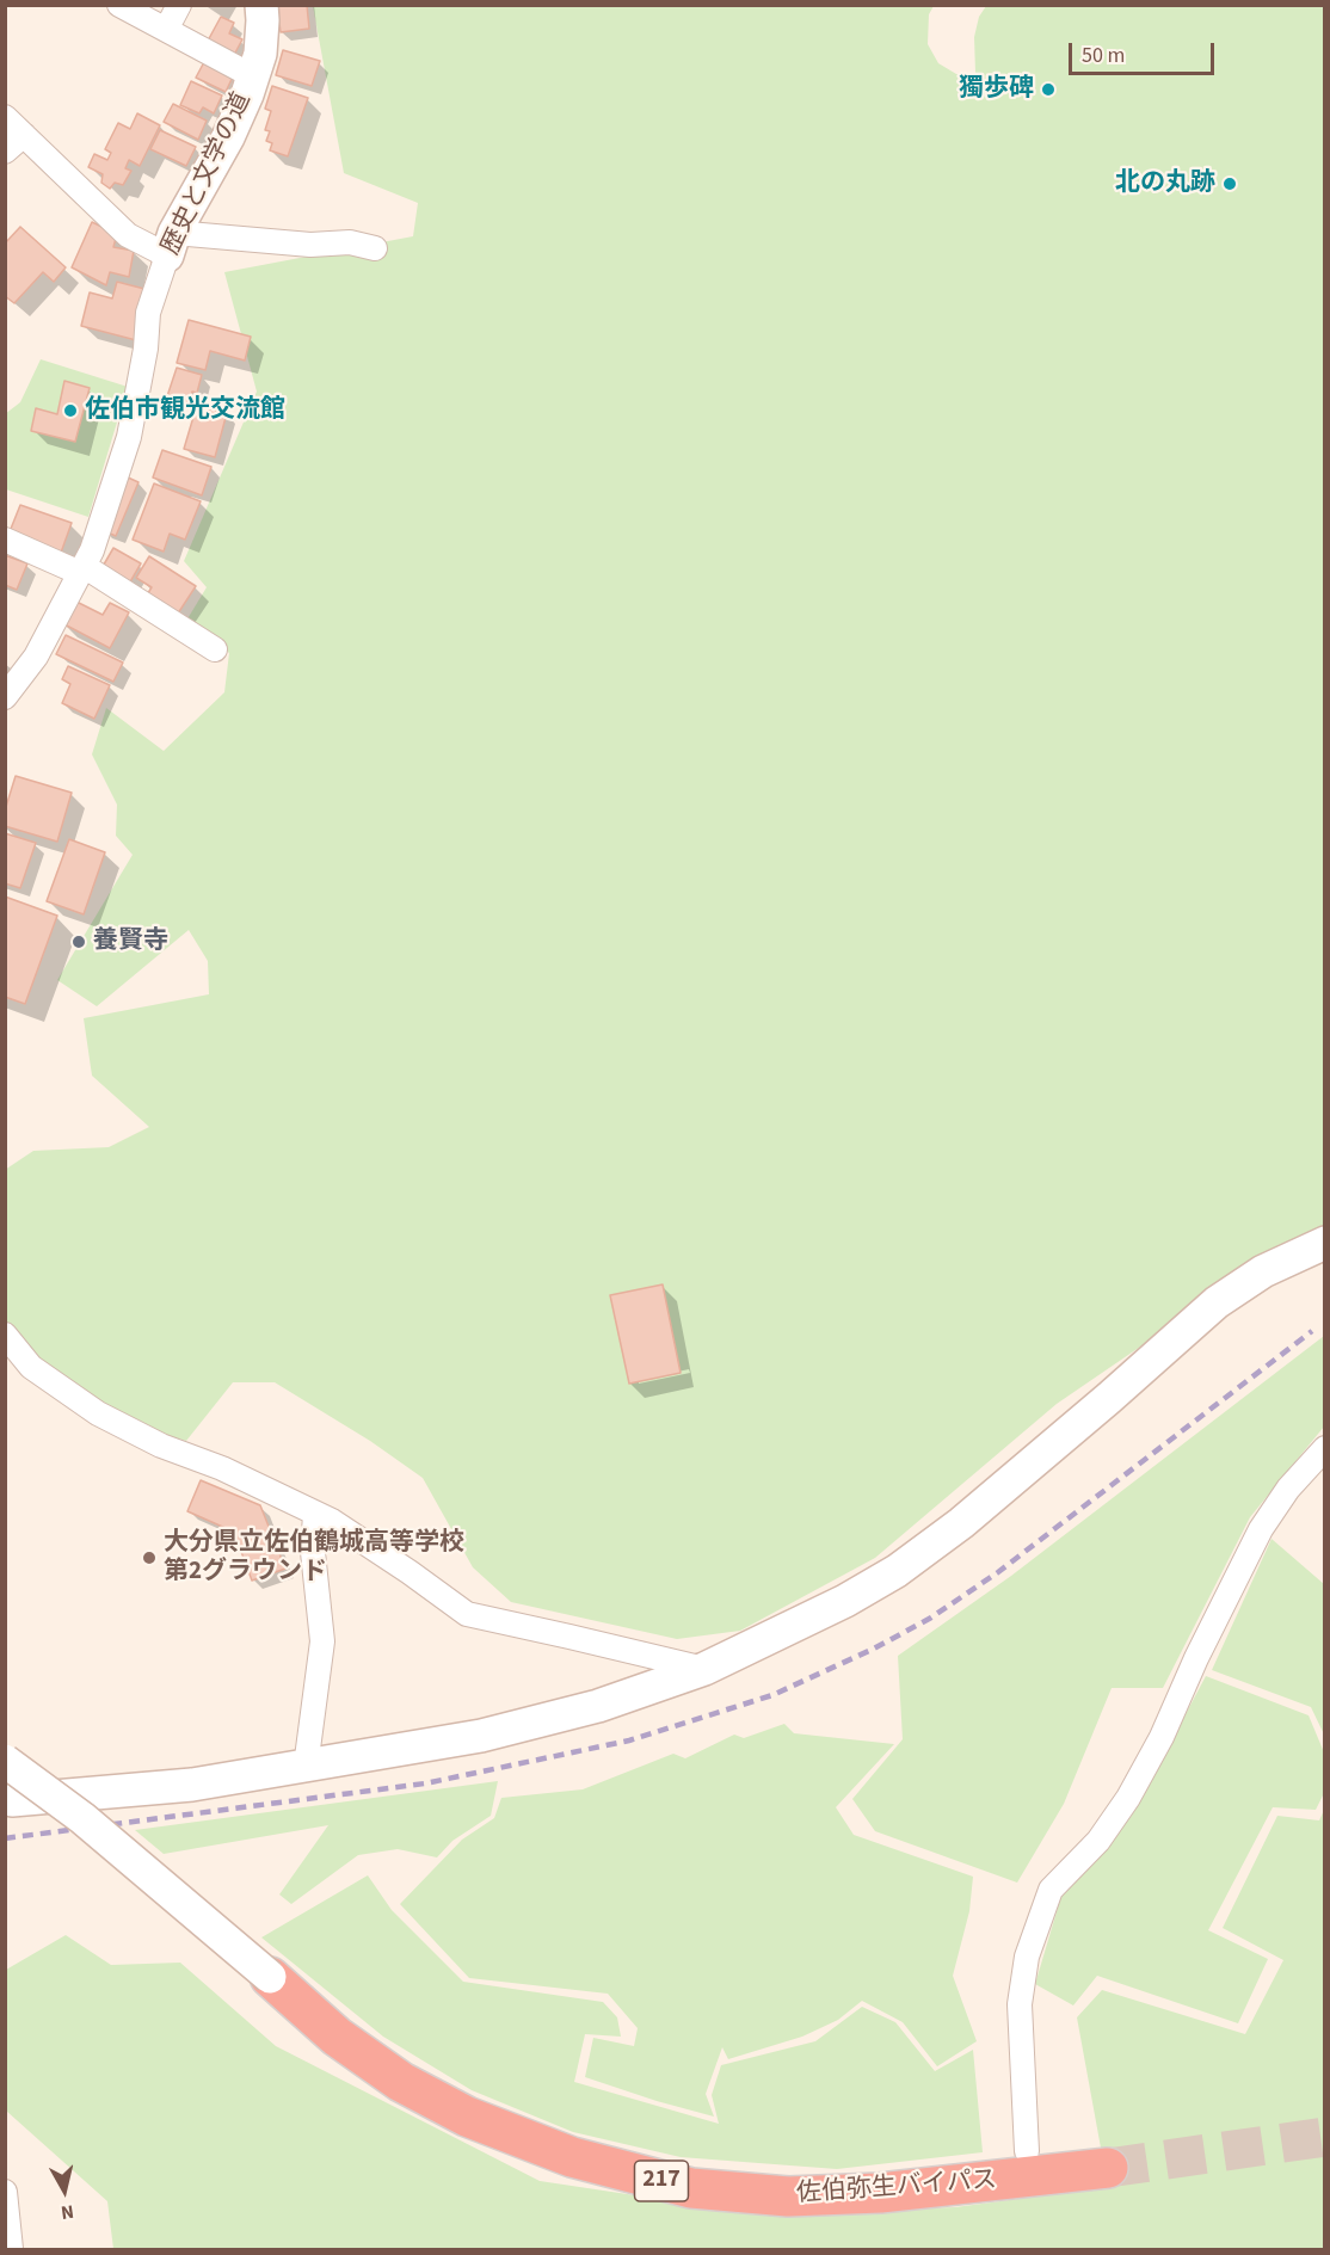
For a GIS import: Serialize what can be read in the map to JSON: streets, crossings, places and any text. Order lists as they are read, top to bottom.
{
  "streets": {
    "highway": ["217", "佐伯弥生バイパス"],
    "street": ["歴史と文学の道"]
  },
  "places": [
    "獨歩碑",
    "北の丸跡",
    "佐伯市観光交流館",
    "養賢寺",
    "大分県立佐伯鶴城高等学校 第2グラウンド"
  ],
  "scale_bar": "50 m",
  "north": "bottom"
}
